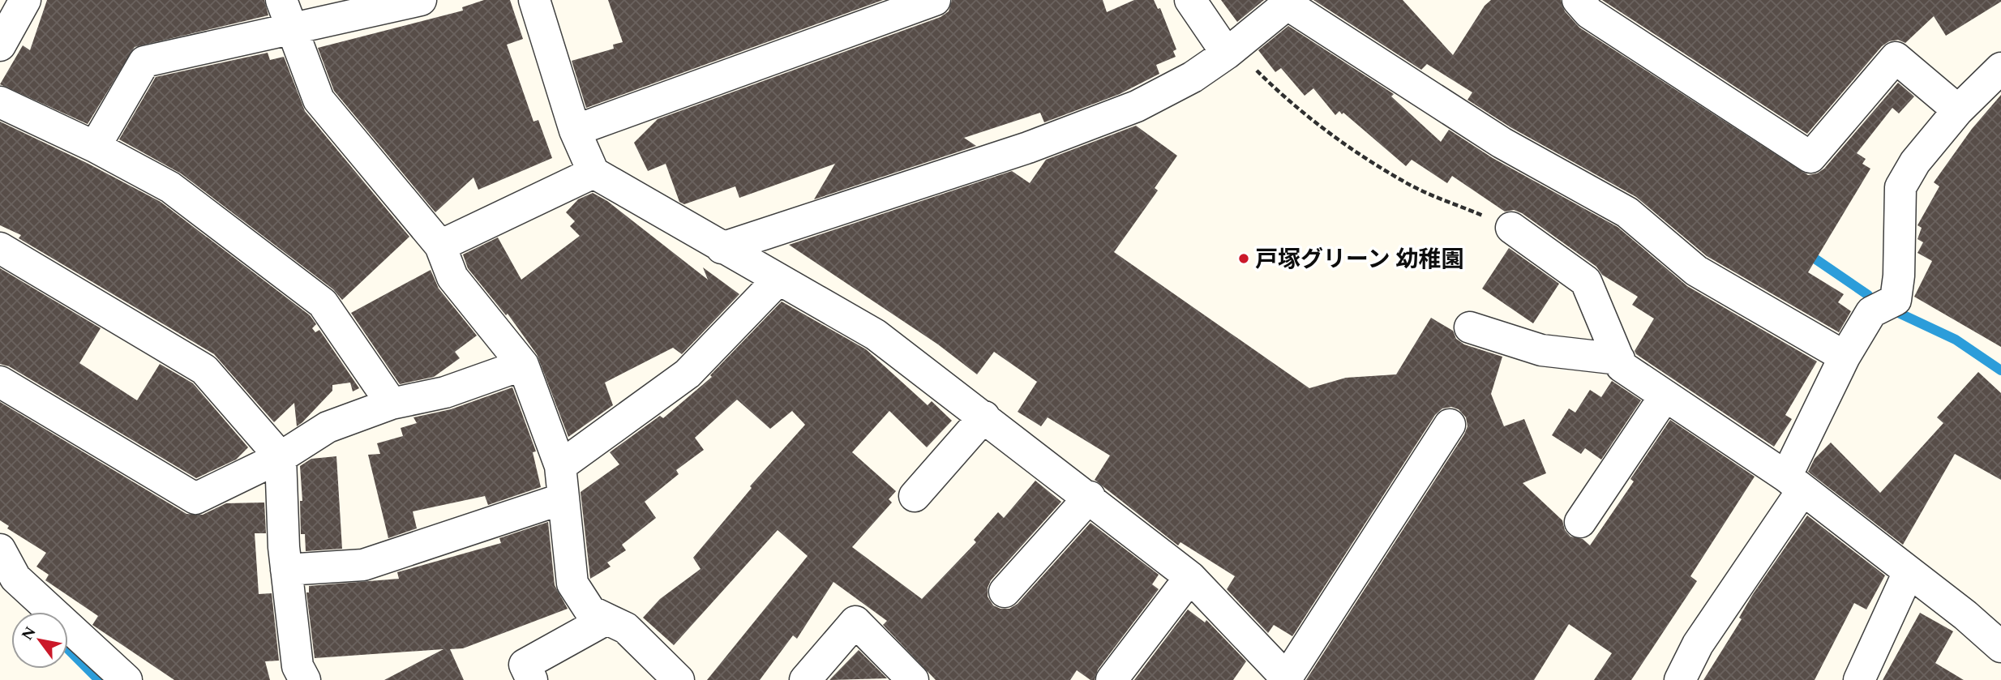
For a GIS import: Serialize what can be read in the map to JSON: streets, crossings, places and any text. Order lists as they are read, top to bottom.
{
  "places": ["戸塚グリーン 幼稚園"],
  "north": "top left"
}
